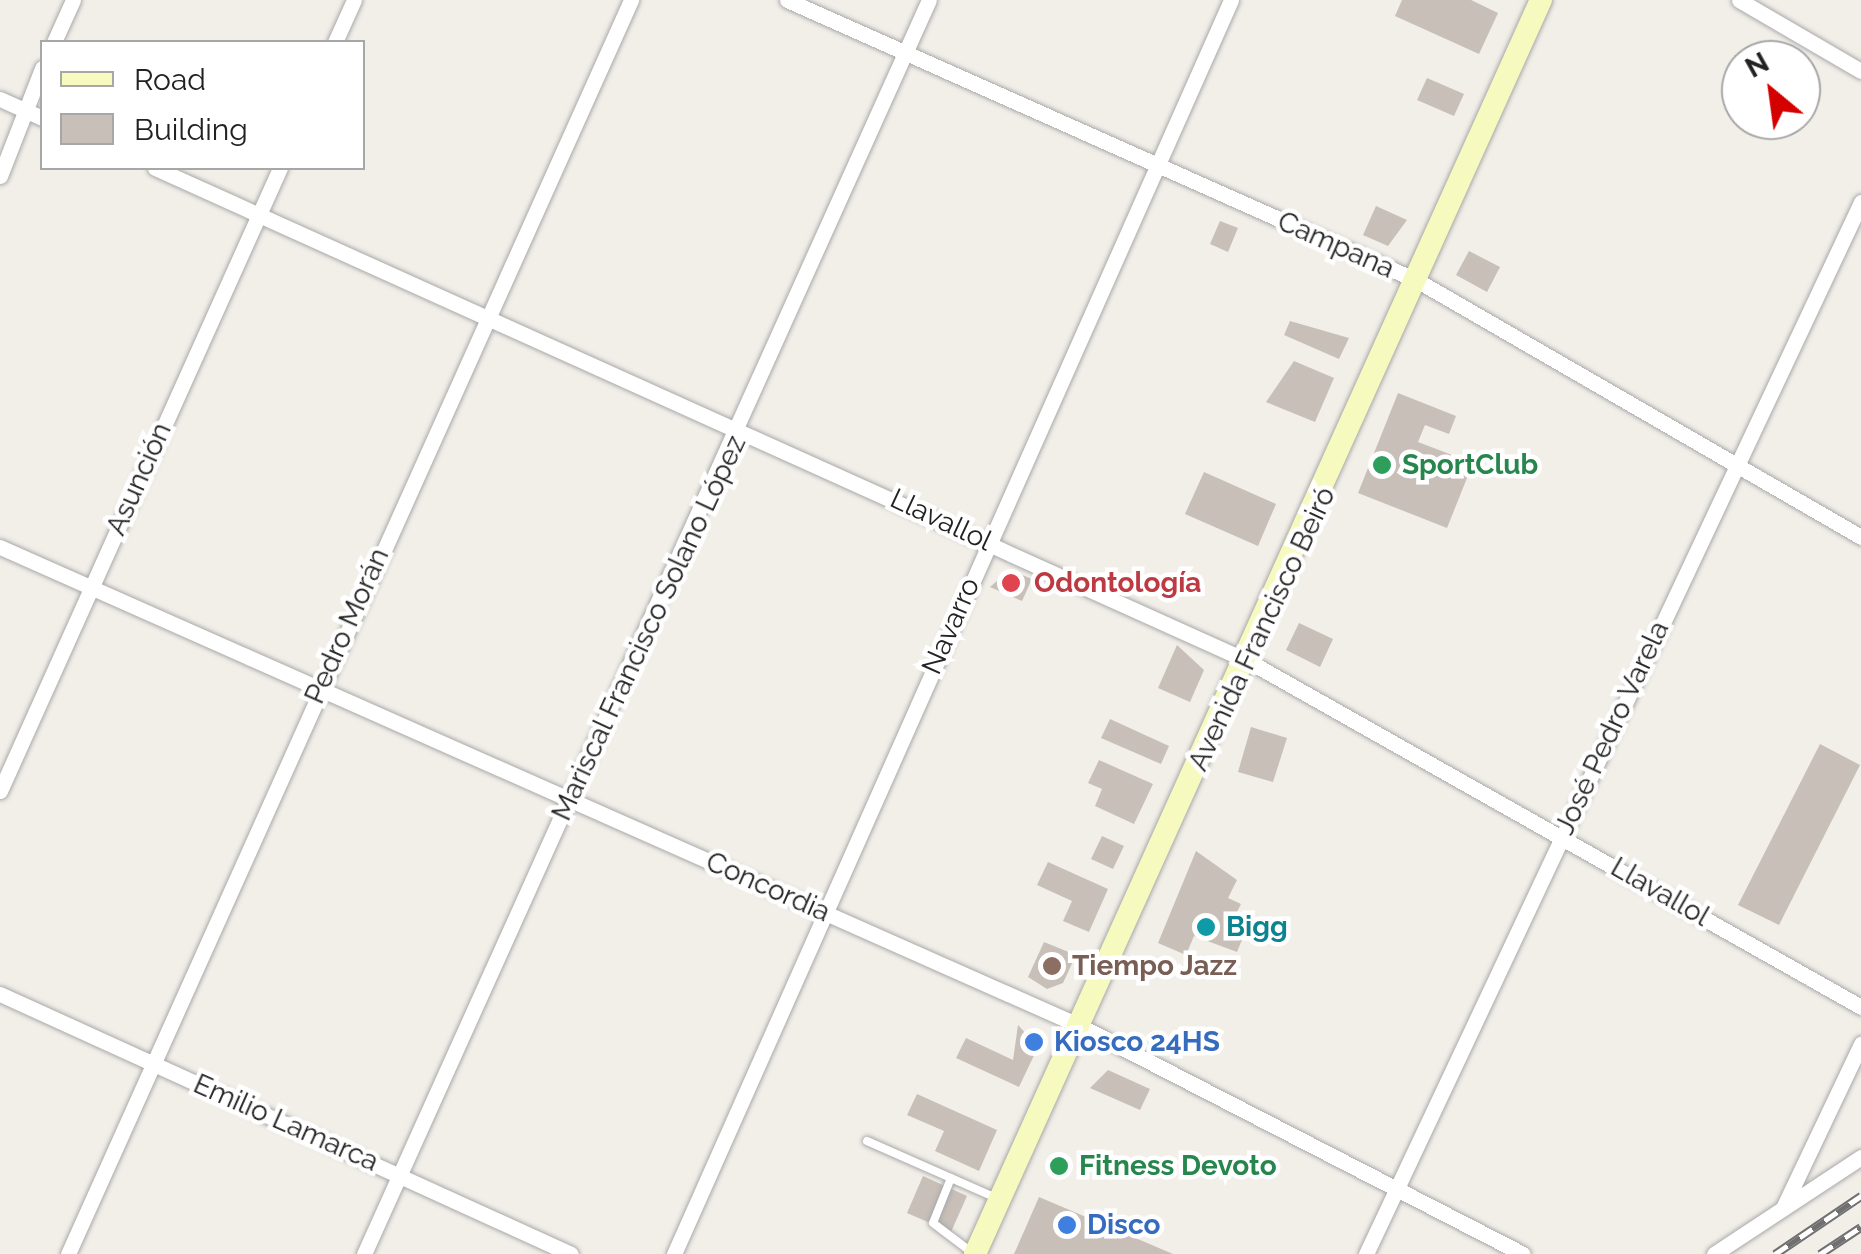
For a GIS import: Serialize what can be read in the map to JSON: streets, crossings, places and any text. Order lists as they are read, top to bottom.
{
  "streets": {
    "main road": ["Avenida Francisco Beiró"],
    "street": [
      "Campana",
      "Asunción",
      "Llavallol",
      "Pedro Morán",
      "Navarro",
      "Mariscal Francisco Solano López",
      "José Pedro Varela",
      "Concordia",
      "Emilio Lamarca"
    ]
  },
  "crossings": [
    ["Campana", "Navarro"],
    ["Campana", "Mariscal Francisco Solano López"],
    ["Campana", "Avenida Francisco Beiró"],
    ["Campana", "José Pedro Varela"],
    ["Asunción", "Llavallol"],
    ["Asunción", "Concordia"],
    ["Llavallol", "Pedro Morán"],
    ["Llavallol", "Navarro"],
    ["Llavallol", "Mariscal Francisco Solano López"],
    ["Llavallol", "Avenida Francisco Beiró"],
    ["Llavallol", "José Pedro Varela"],
    ["Pedro Morán", "Concordia"],
    ["Pedro Morán", "Emilio Lamarca"],
    ["Navarro", "Concordia"],
    ["Mariscal Francisco Solano López", "Concordia"],
    ["Mariscal Francisco Solano López", "Emilio Lamarca"],
    ["Avenida Francisco Beiró", "Concordia"],
    ["José Pedro Varela", "Concordia"]
  ],
  "places": [
    "SportClub",
    "Odontología",
    "Bigg",
    "Tiempo Jazz",
    "Kiosco 24HS",
    "Fitness Devoto",
    "Disco"
  ],
  "legend": ["Road", "Building"],
  "north": "top left"
}
